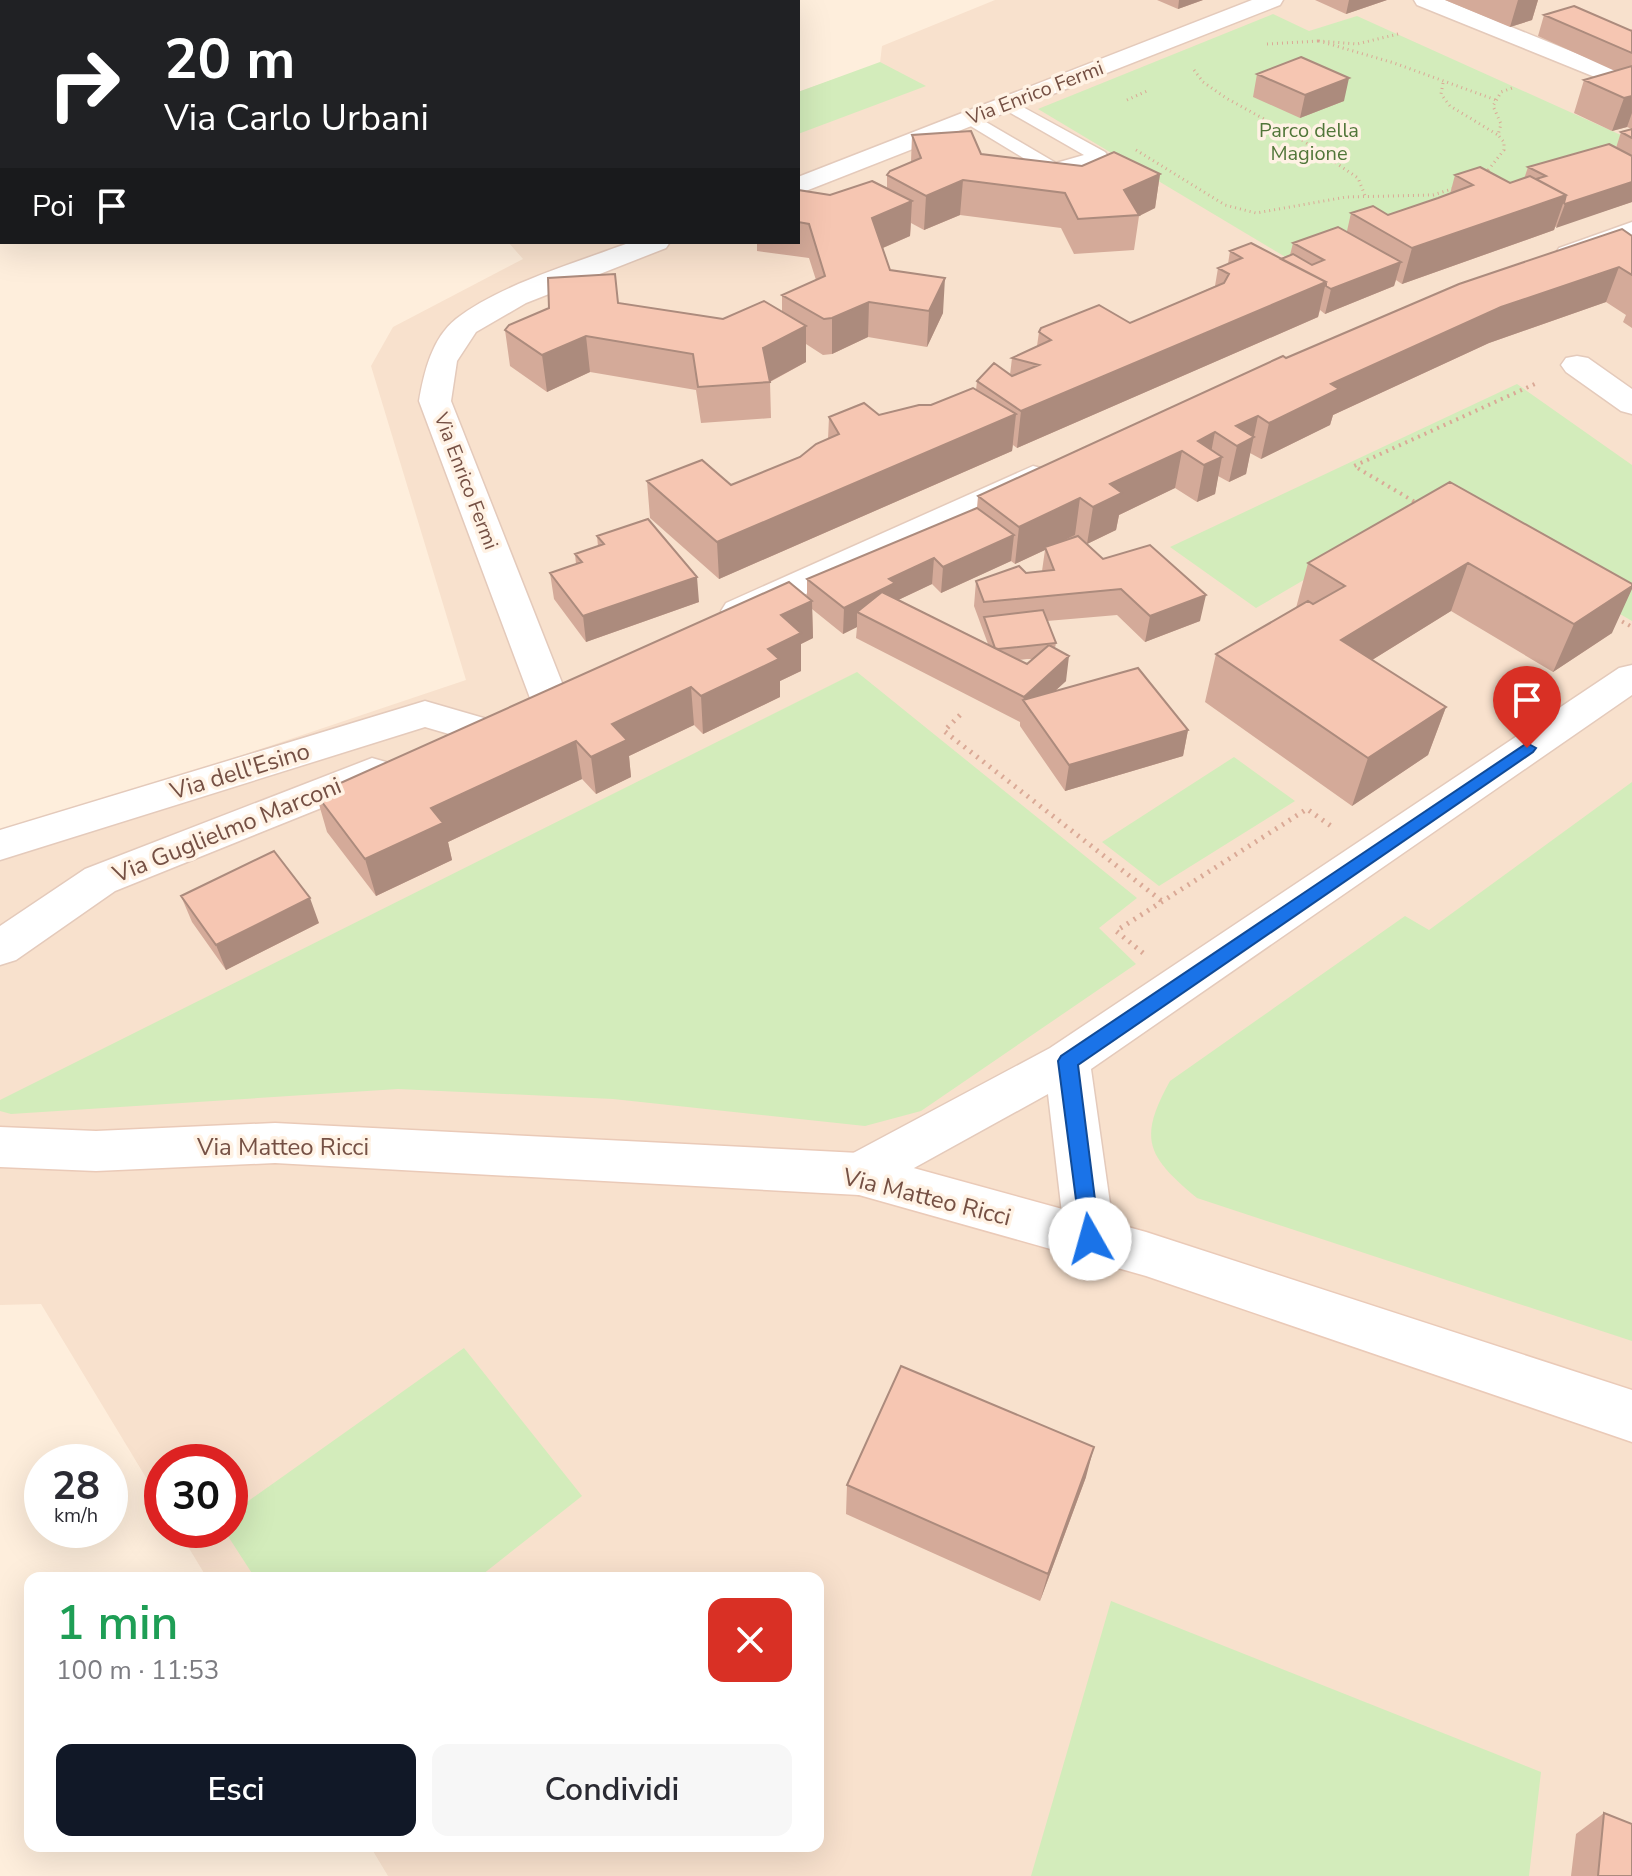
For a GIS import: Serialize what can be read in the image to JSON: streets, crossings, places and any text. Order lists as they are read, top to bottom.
{
  "streets": {
    "street": [
      "Via Enrico Fermi",
      "Via dell'Esino",
      "Via Guglielmo Marconi",
      "Via Matteo Ricci"
    ]
  },
  "crossings": [
    ["Via Enrico Fermi", "Via dell'Esino"],
    ["Via Enrico Fermi", "Via Guglielmo Marconi"],
    ["Via dell'Esino", "Via Guglielmo Marconi"]
  ],
  "parks": ["Parco della Magione"],
  "page": {
    "turn": ["20 m", "Via Carlo Urbani"],
    "then": "Poi",
    "speed": "28 km/h",
    "limit": "30",
    "heading": ["1 min", "100 m · 11:53"],
    "buttons": ["Esci", "Condividi"]
  }
}
